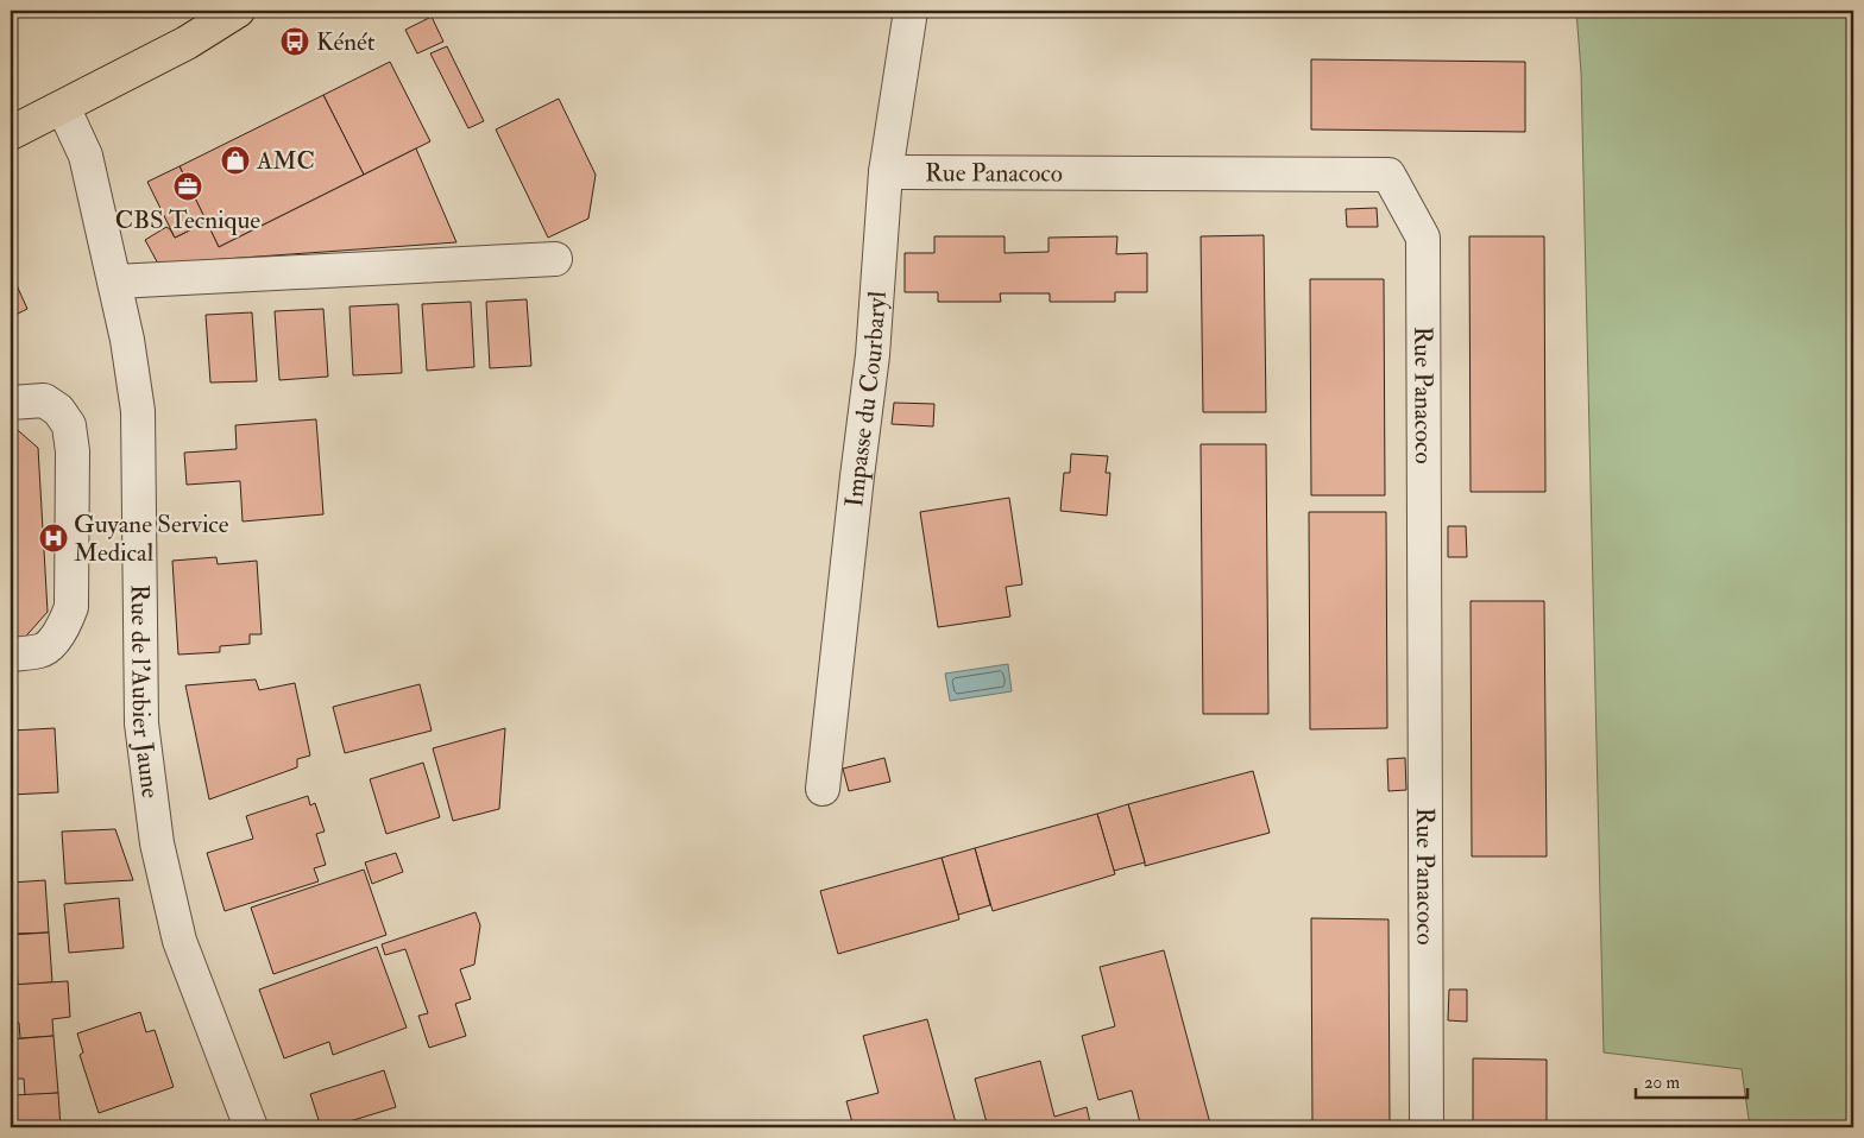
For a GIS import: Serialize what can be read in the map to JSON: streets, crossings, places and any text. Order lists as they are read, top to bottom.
{
  "streets": {
    "street": ["Rue Panacoco", "Impasse du Courbaryl", "Rue de l'Aubier Jaune"]
  },
  "crossings": [
    ["Rue Panacoco", "Impasse du Courbaryl"]
  ],
  "places": {
    "bus stop": ["Kénét"],
    "shop": ["AMC"],
    "office": ["CBS Tecnique"],
    "hospital": ["Guyane Service Medical"]
  },
  "scale_bar": "20 m"
}
